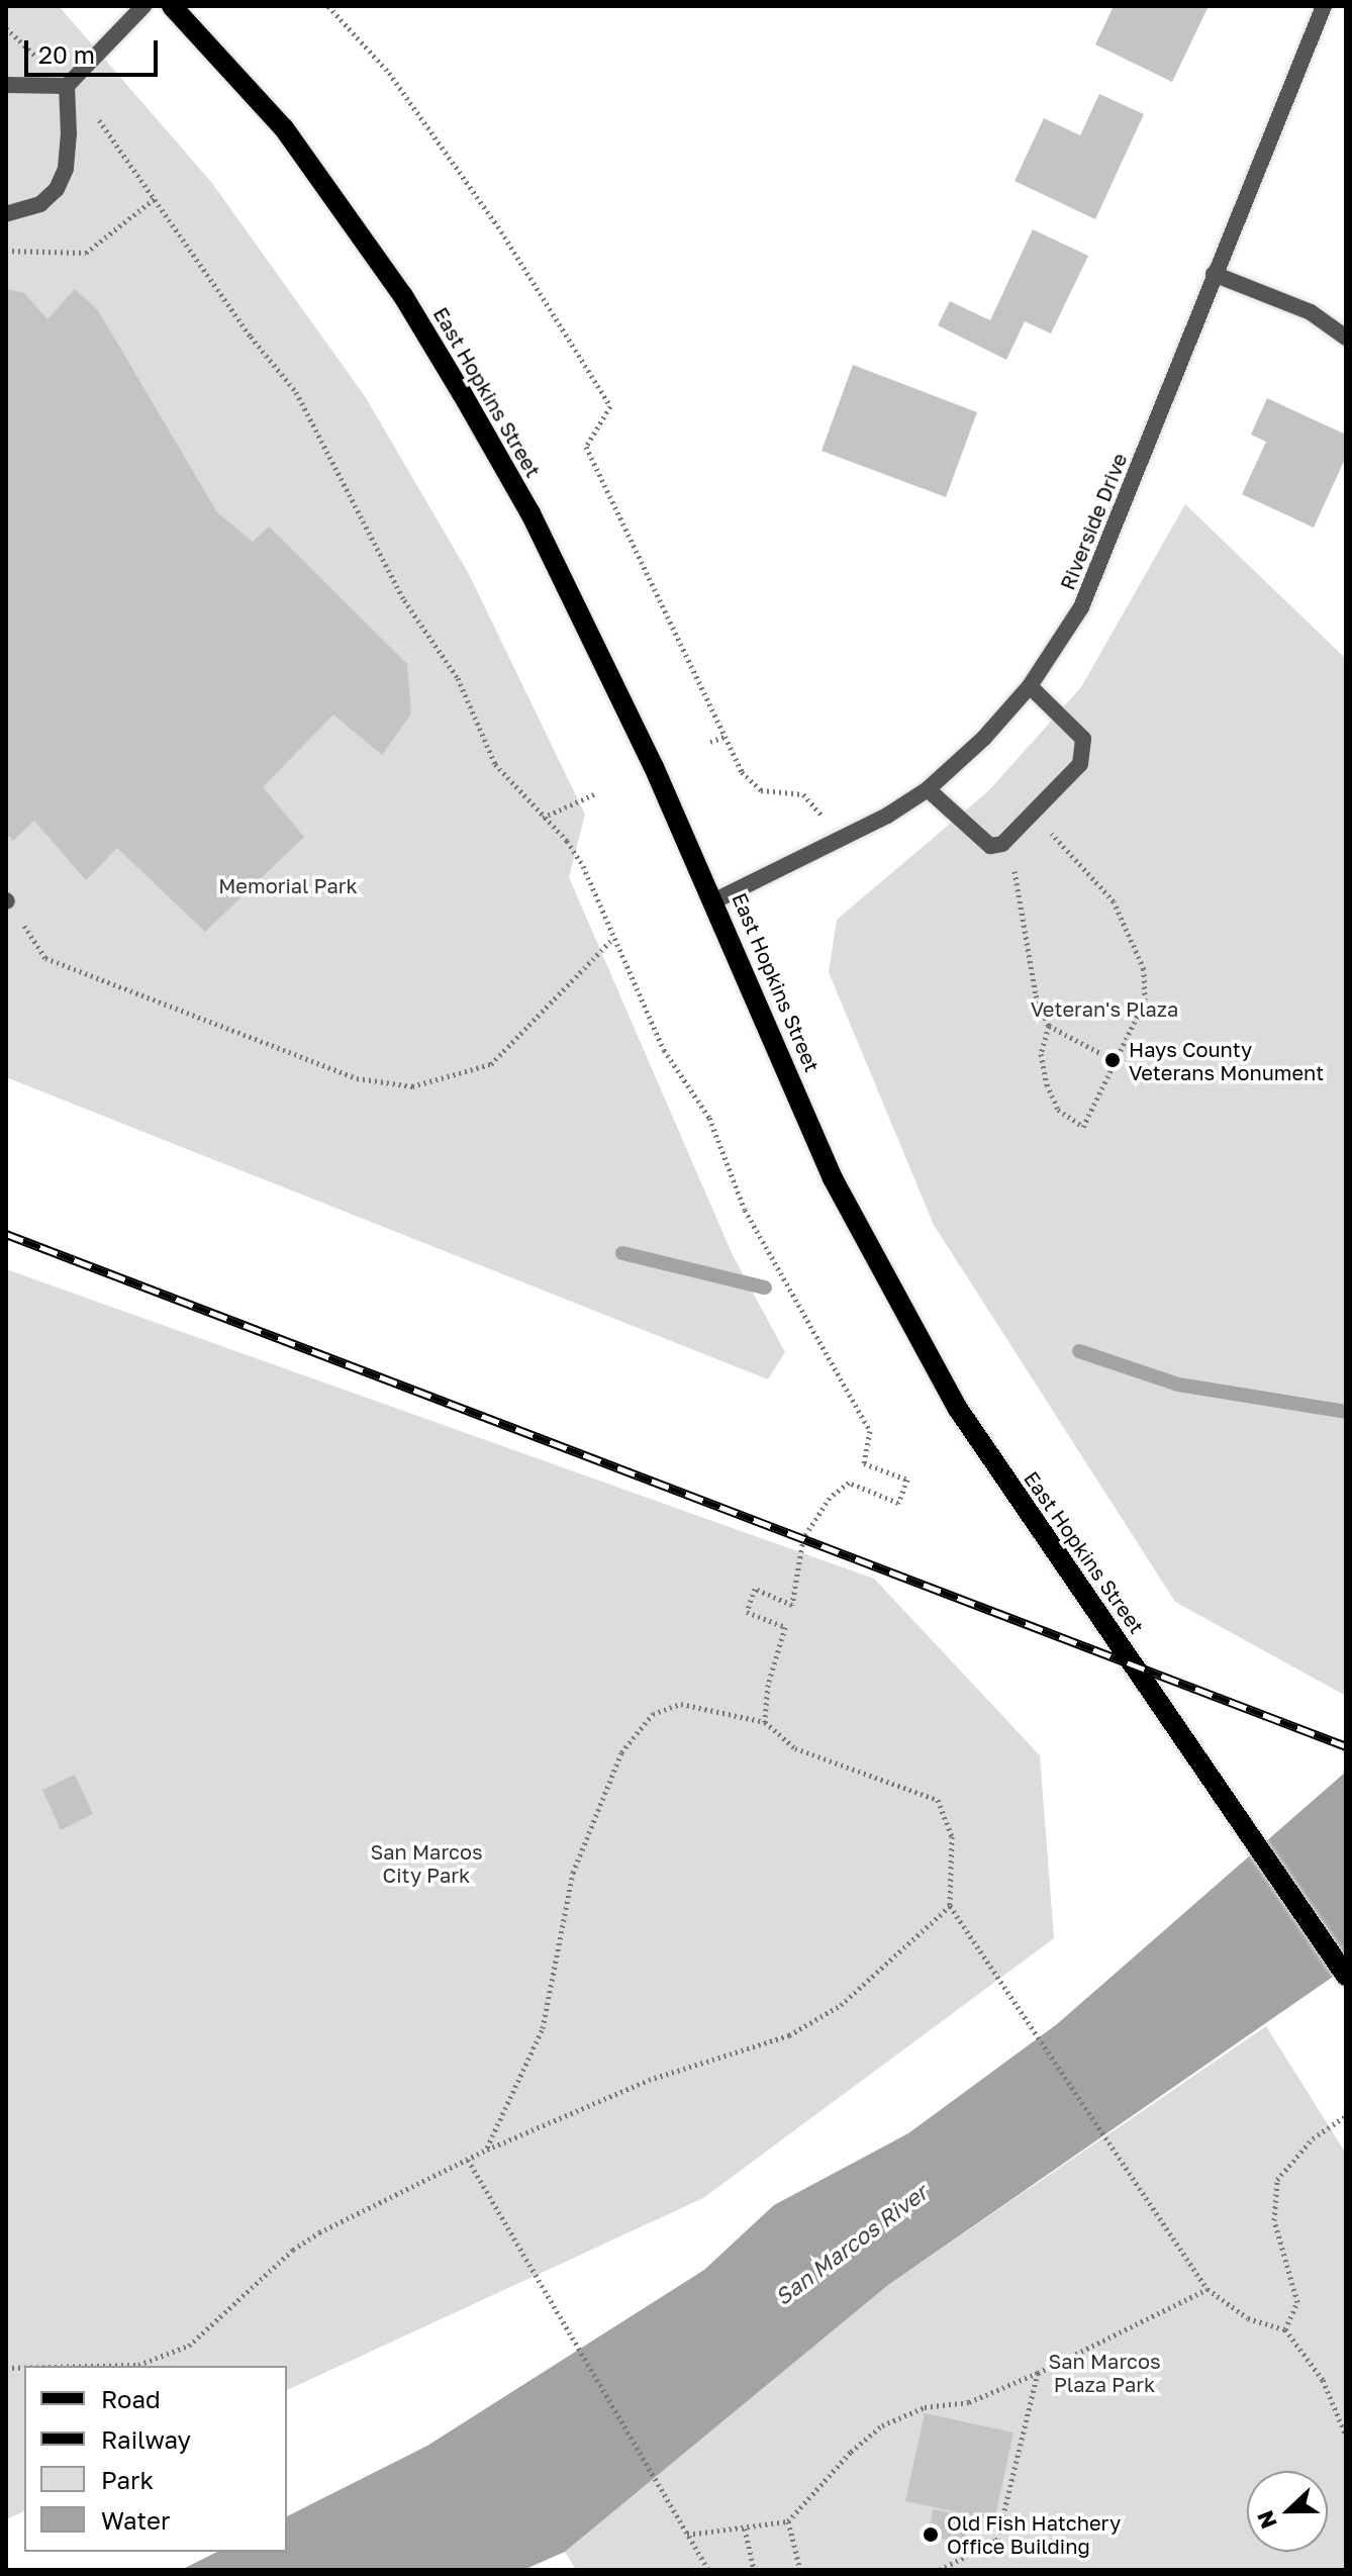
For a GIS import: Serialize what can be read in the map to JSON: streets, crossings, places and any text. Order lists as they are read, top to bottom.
{
  "streets": {
    "main road": ["East Hopkins Street"],
    "street": ["Riverside Drive"]
  },
  "crossings": [
    ["East Hopkins Street", "Riverside Drive"]
  ],
  "water": ["San Marcos River"],
  "parks": [
    "Memorial Park",
    "Veteran's Plaza",
    "San Marcos City Park",
    "San Marcos Plaza Park"
  ],
  "places": ["Hays County Veterans Monument", "Old Fish Hatchery Office Building"],
  "legend": [
    "Road",
    "Railway",
    "Park",
    "Water"
  ],
  "scale_bar": "20 m",
  "north": "left"
}
